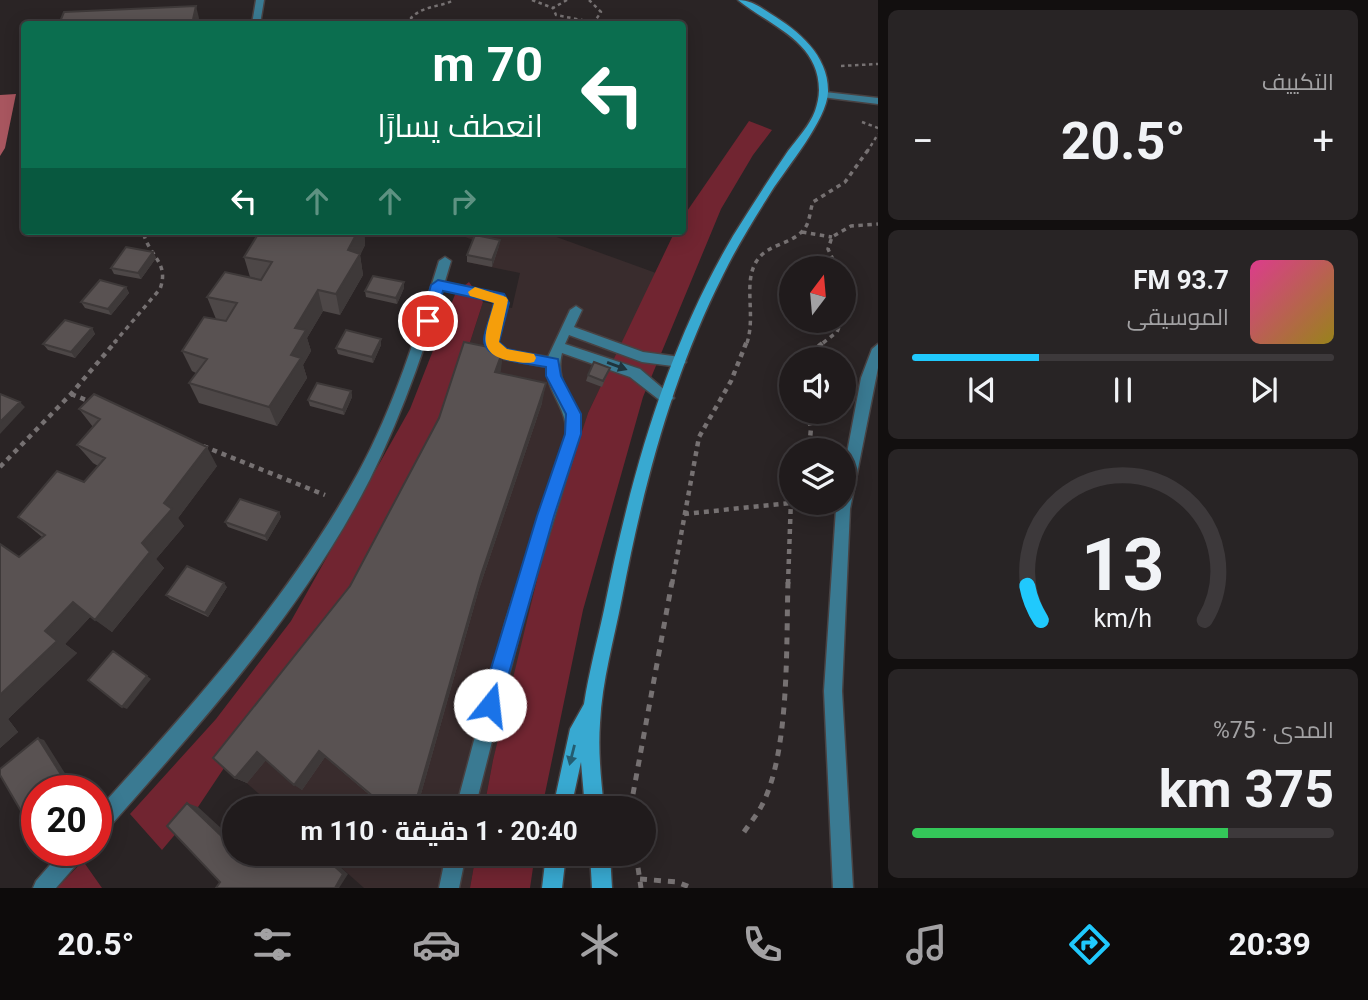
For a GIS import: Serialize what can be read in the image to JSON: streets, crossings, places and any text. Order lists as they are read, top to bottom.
{
  "north": "top",
  "page": {
    "tile": [
      "التكييف",
      ["المدى · 75%", "375 km"]
    ],
    "turn": ["70 m", "انعطف يسارًا"],
    "heat": ["−", "20.5°", "+"],
    "song": ["93.7 FM", "الموسيقى"],
    "limit": "20",
    "trip": "20:40 · 1 دقيقة · 110 m",
    "tabs": ["20:39", "20.5°"],
    "gauge": ["13", "km/h"]
  }
}
